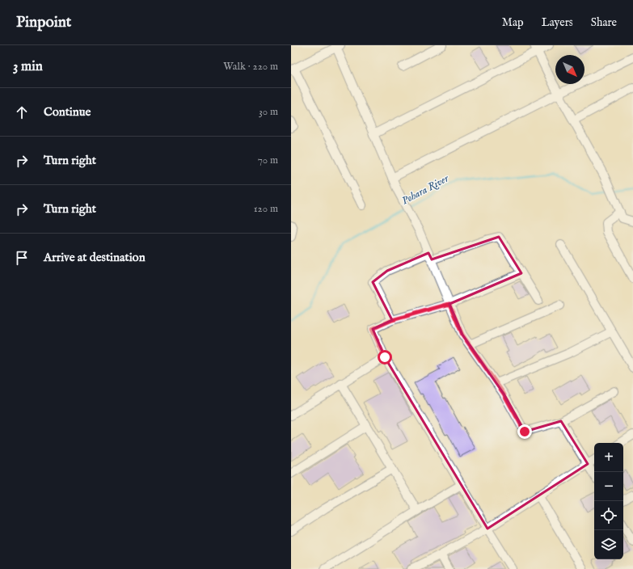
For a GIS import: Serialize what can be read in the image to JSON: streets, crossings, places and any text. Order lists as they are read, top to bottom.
{
  "water": ["Pohara River"],
  "north": "bottom right",
  "page": {
    "header": "Pinpoint",
    "nav": ["Map", "Layers", "Share"],
    "heading": ["3 min", "Walk · 220 m"],
    "list": [
      ["Continue", "30 m"],
      ["Turn right", "70 m"],
      ["Turn right", "120 m"],
      "Arrive at destination"
    ],
    "map_buttons": ["+", "−"]
  }
}
